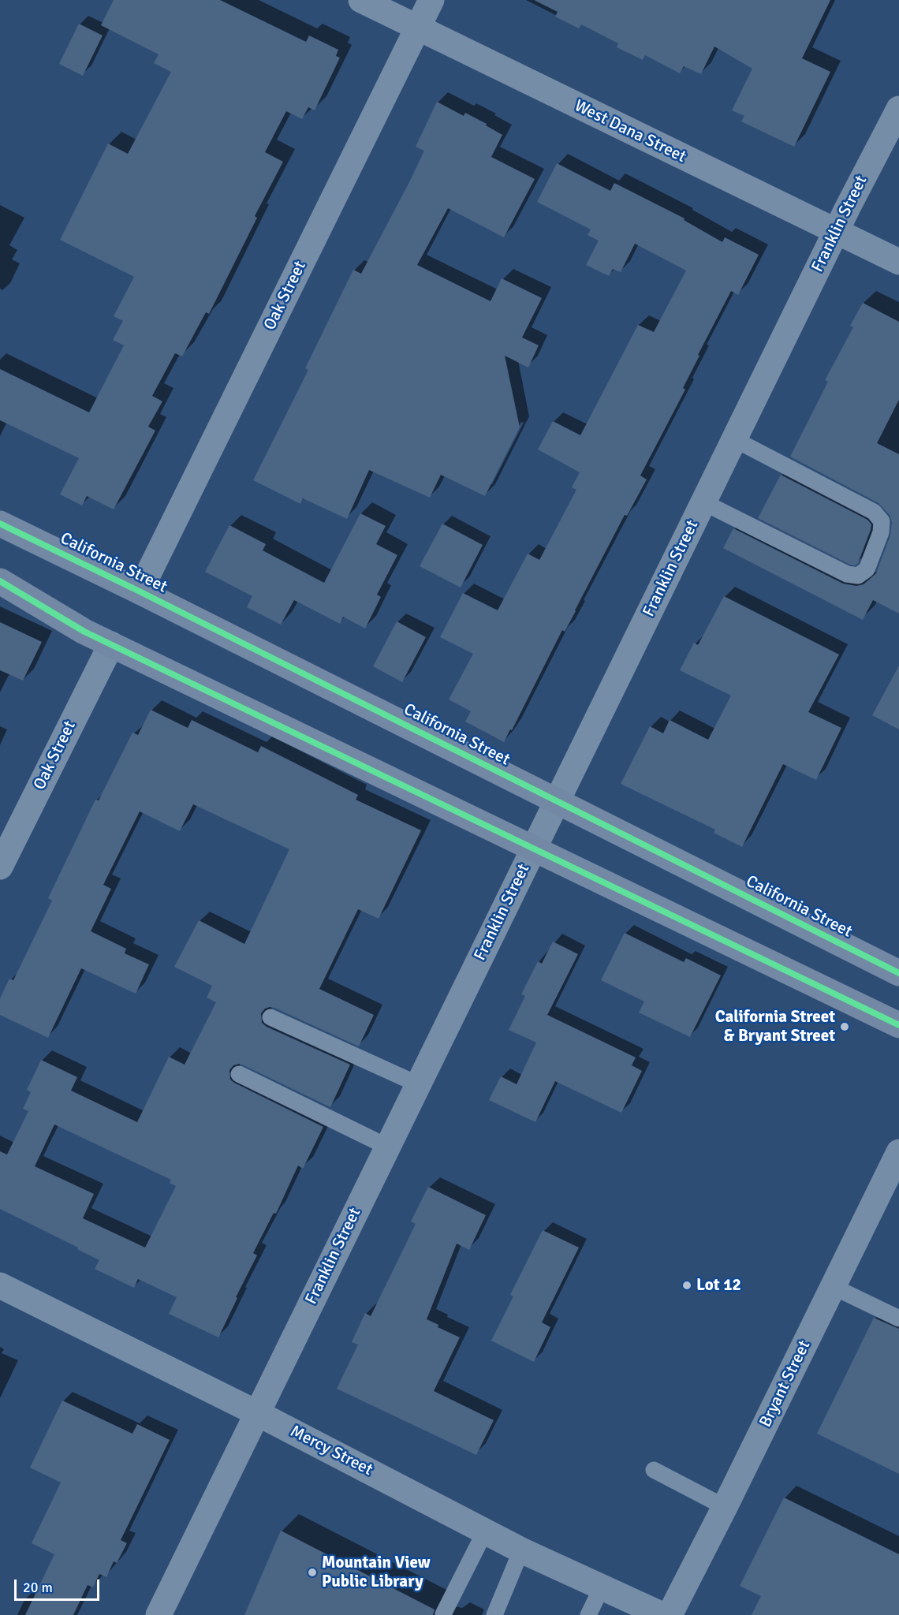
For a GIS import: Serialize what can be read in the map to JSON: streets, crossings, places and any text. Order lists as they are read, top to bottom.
{
  "streets": {
    "main road": ["California Street"],
    "street": [
      "West Dana Street",
      "Franklin Street",
      "Oak Street",
      "Bryant Street",
      "Mercy Street"
    ]
  },
  "crossings": [
    ["West Dana Street", "Franklin Street"],
    ["West Dana Street", "Oak Street"],
    ["Franklin Street", "California Street"],
    ["Franklin Street", "Mercy Street"],
    ["Oak Street", "California Street"]
  ],
  "places": ["California Street & Bryant Street", "Lot 12", "Mountain View Public Library"],
  "scale_bar": "20 m"
}
